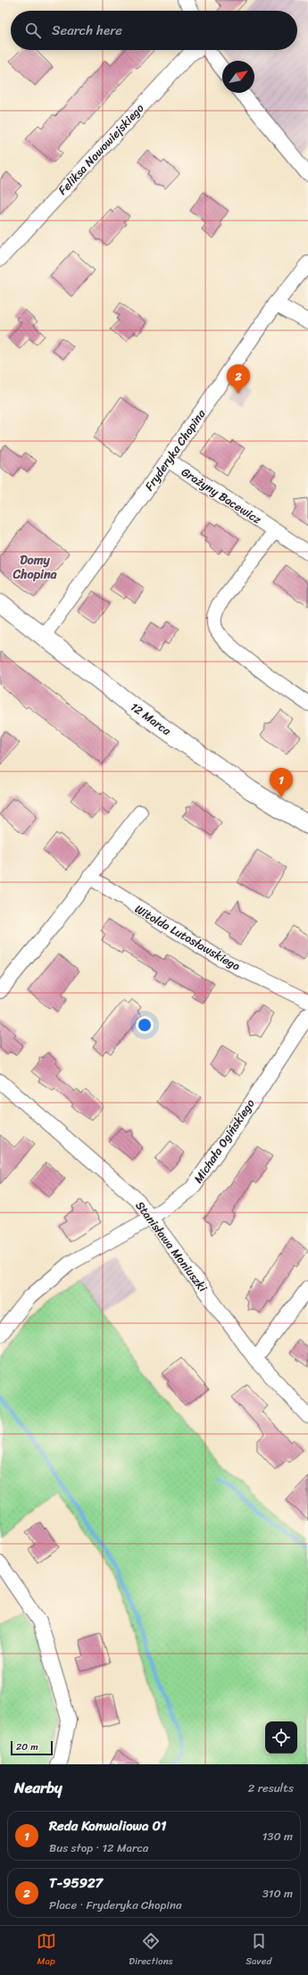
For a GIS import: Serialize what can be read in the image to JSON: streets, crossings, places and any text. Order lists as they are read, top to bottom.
{
  "streets": {
    "street": [
      "Feliksa Nowowiejskiego",
      "Fryderyka Chopina",
      "Grażyny Bacewicz",
      "12 Marca",
      "Witolda Lutosławskiego",
      "Michała Ogińskiego",
      "Stanisława Moniuszki"
    ]
  },
  "crossings": [
    ["Fryderyka Chopina", "Grażyny Bacewicz"],
    ["Fryderyka Chopina", "12 Marca"],
    ["Michała Ogińskiego", "Stanisława Moniuszki"]
  ],
  "districts": ["Domy Chopina"],
  "scale_bar": "20 m",
  "north": "top right",
  "page": {
    "search": "Search here",
    "pins": ["2", "1"],
    "scale": "20 m",
    "heading": ["Nearby", "2 results"],
    "list": [
      {
        "mark": "1",
        "name": "Reda Konwaliowa 01",
        "note": "Bus stop · 12 Marca",
        "value": "130 m"
      },
      {
        "mark": "2",
        "name": "T-95927",
        "note": "Place · Fryderyka Chopina",
        "value": "310 m"
      }
    ],
    "nav": ["Map", "Directions", "Saved"]
  }
}
